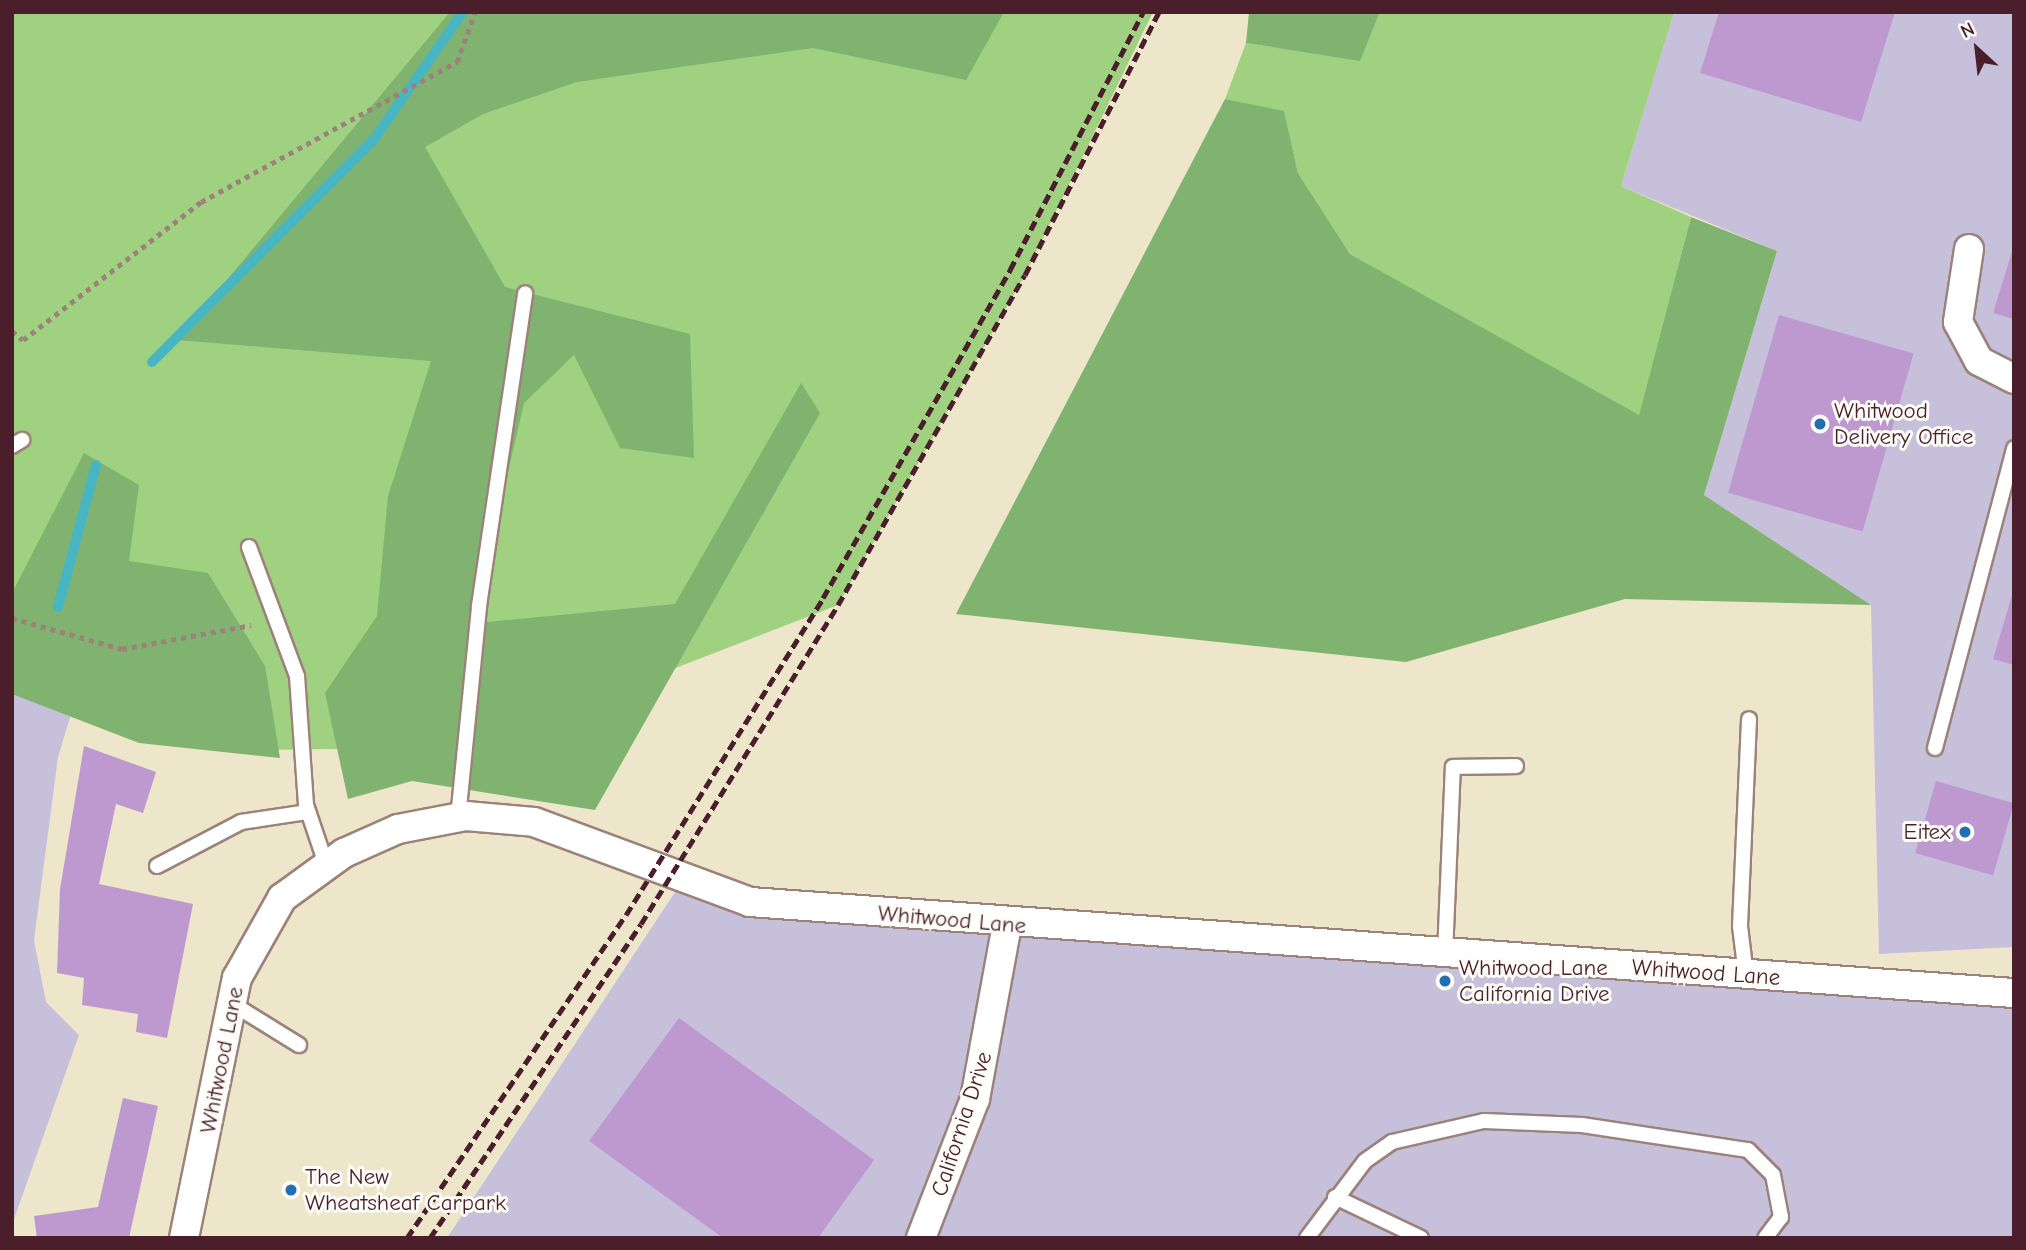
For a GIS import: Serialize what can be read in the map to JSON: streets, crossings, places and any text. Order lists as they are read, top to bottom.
{
  "streets": {
    "street": ["Whitwood Lane", "California Drive"]
  },
  "crossings": [
    ["Whitwood Lane", "California Drive"]
  ],
  "places": [
    "Whitwood Delivery Office",
    "Eitex",
    "Whitwood Lane California Drive",
    "The New Wheatsheaf Carpark"
  ],
  "north": "top left"
}
